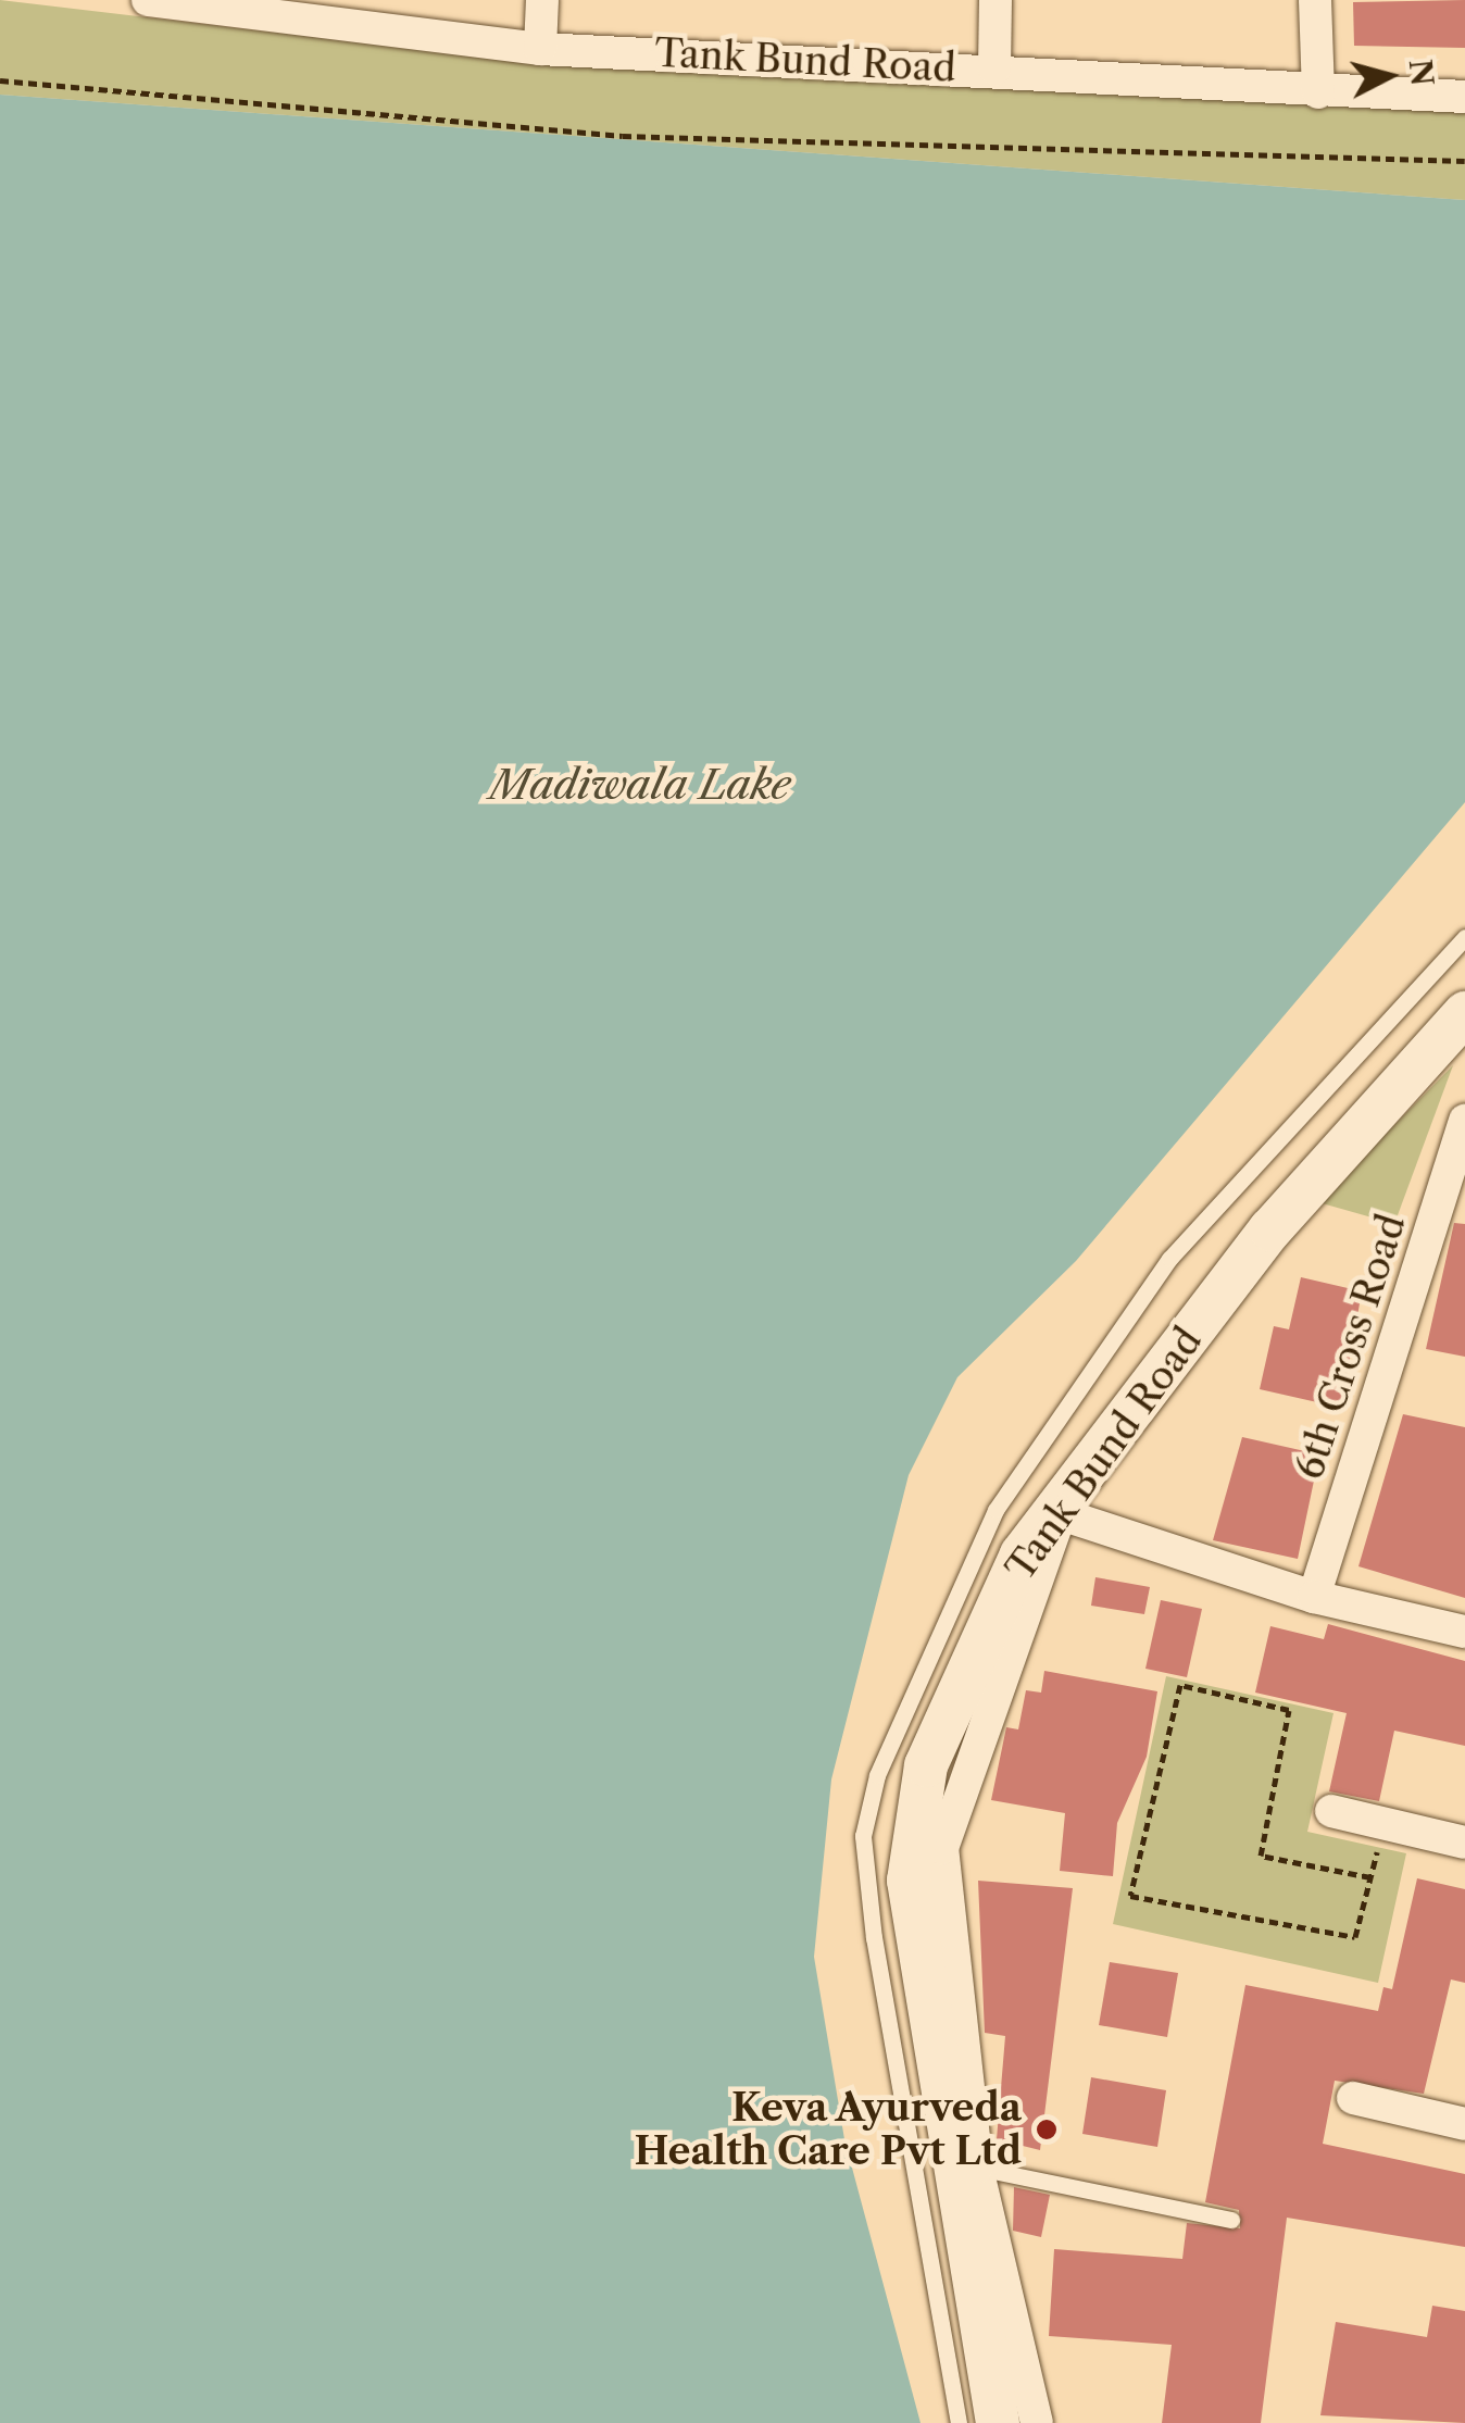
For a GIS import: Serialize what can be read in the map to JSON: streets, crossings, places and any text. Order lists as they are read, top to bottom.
{
  "streets": {
    "main road": ["Tank Bund Road"],
    "street": ["6th Cross Road"]
  },
  "water": ["Madiwala Lake"],
  "places": ["Keva Ayurveda Health Care Pvt Ltd"],
  "north": "right"
}
